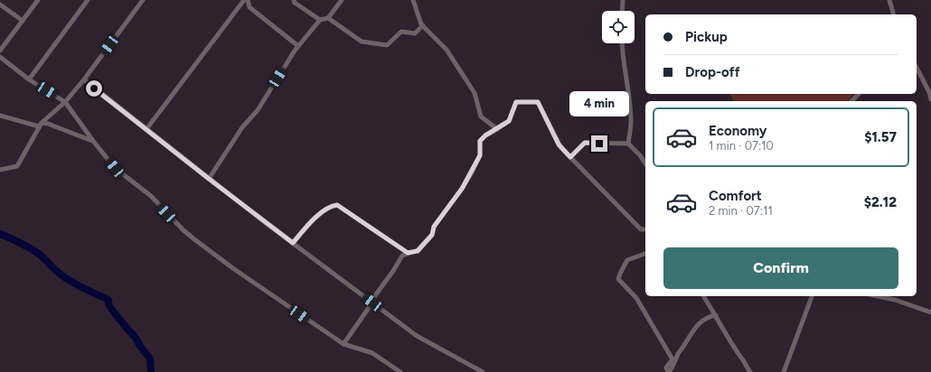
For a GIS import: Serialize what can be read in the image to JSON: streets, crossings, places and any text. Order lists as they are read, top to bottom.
{
  "page": {
    "banner": ["Pickup", "Drop-off"],
    "bubble": "4 min",
    "list": [
      {
        "name": "Economy",
        "note": "1 min · 07:10",
        "value": "$1.57"
      },
      {
        "name": "Comfort",
        "note": "2 min · 07:11",
        "value": "$2.12"
      }
    ],
    "buttons": "Confirm"
  }
}
